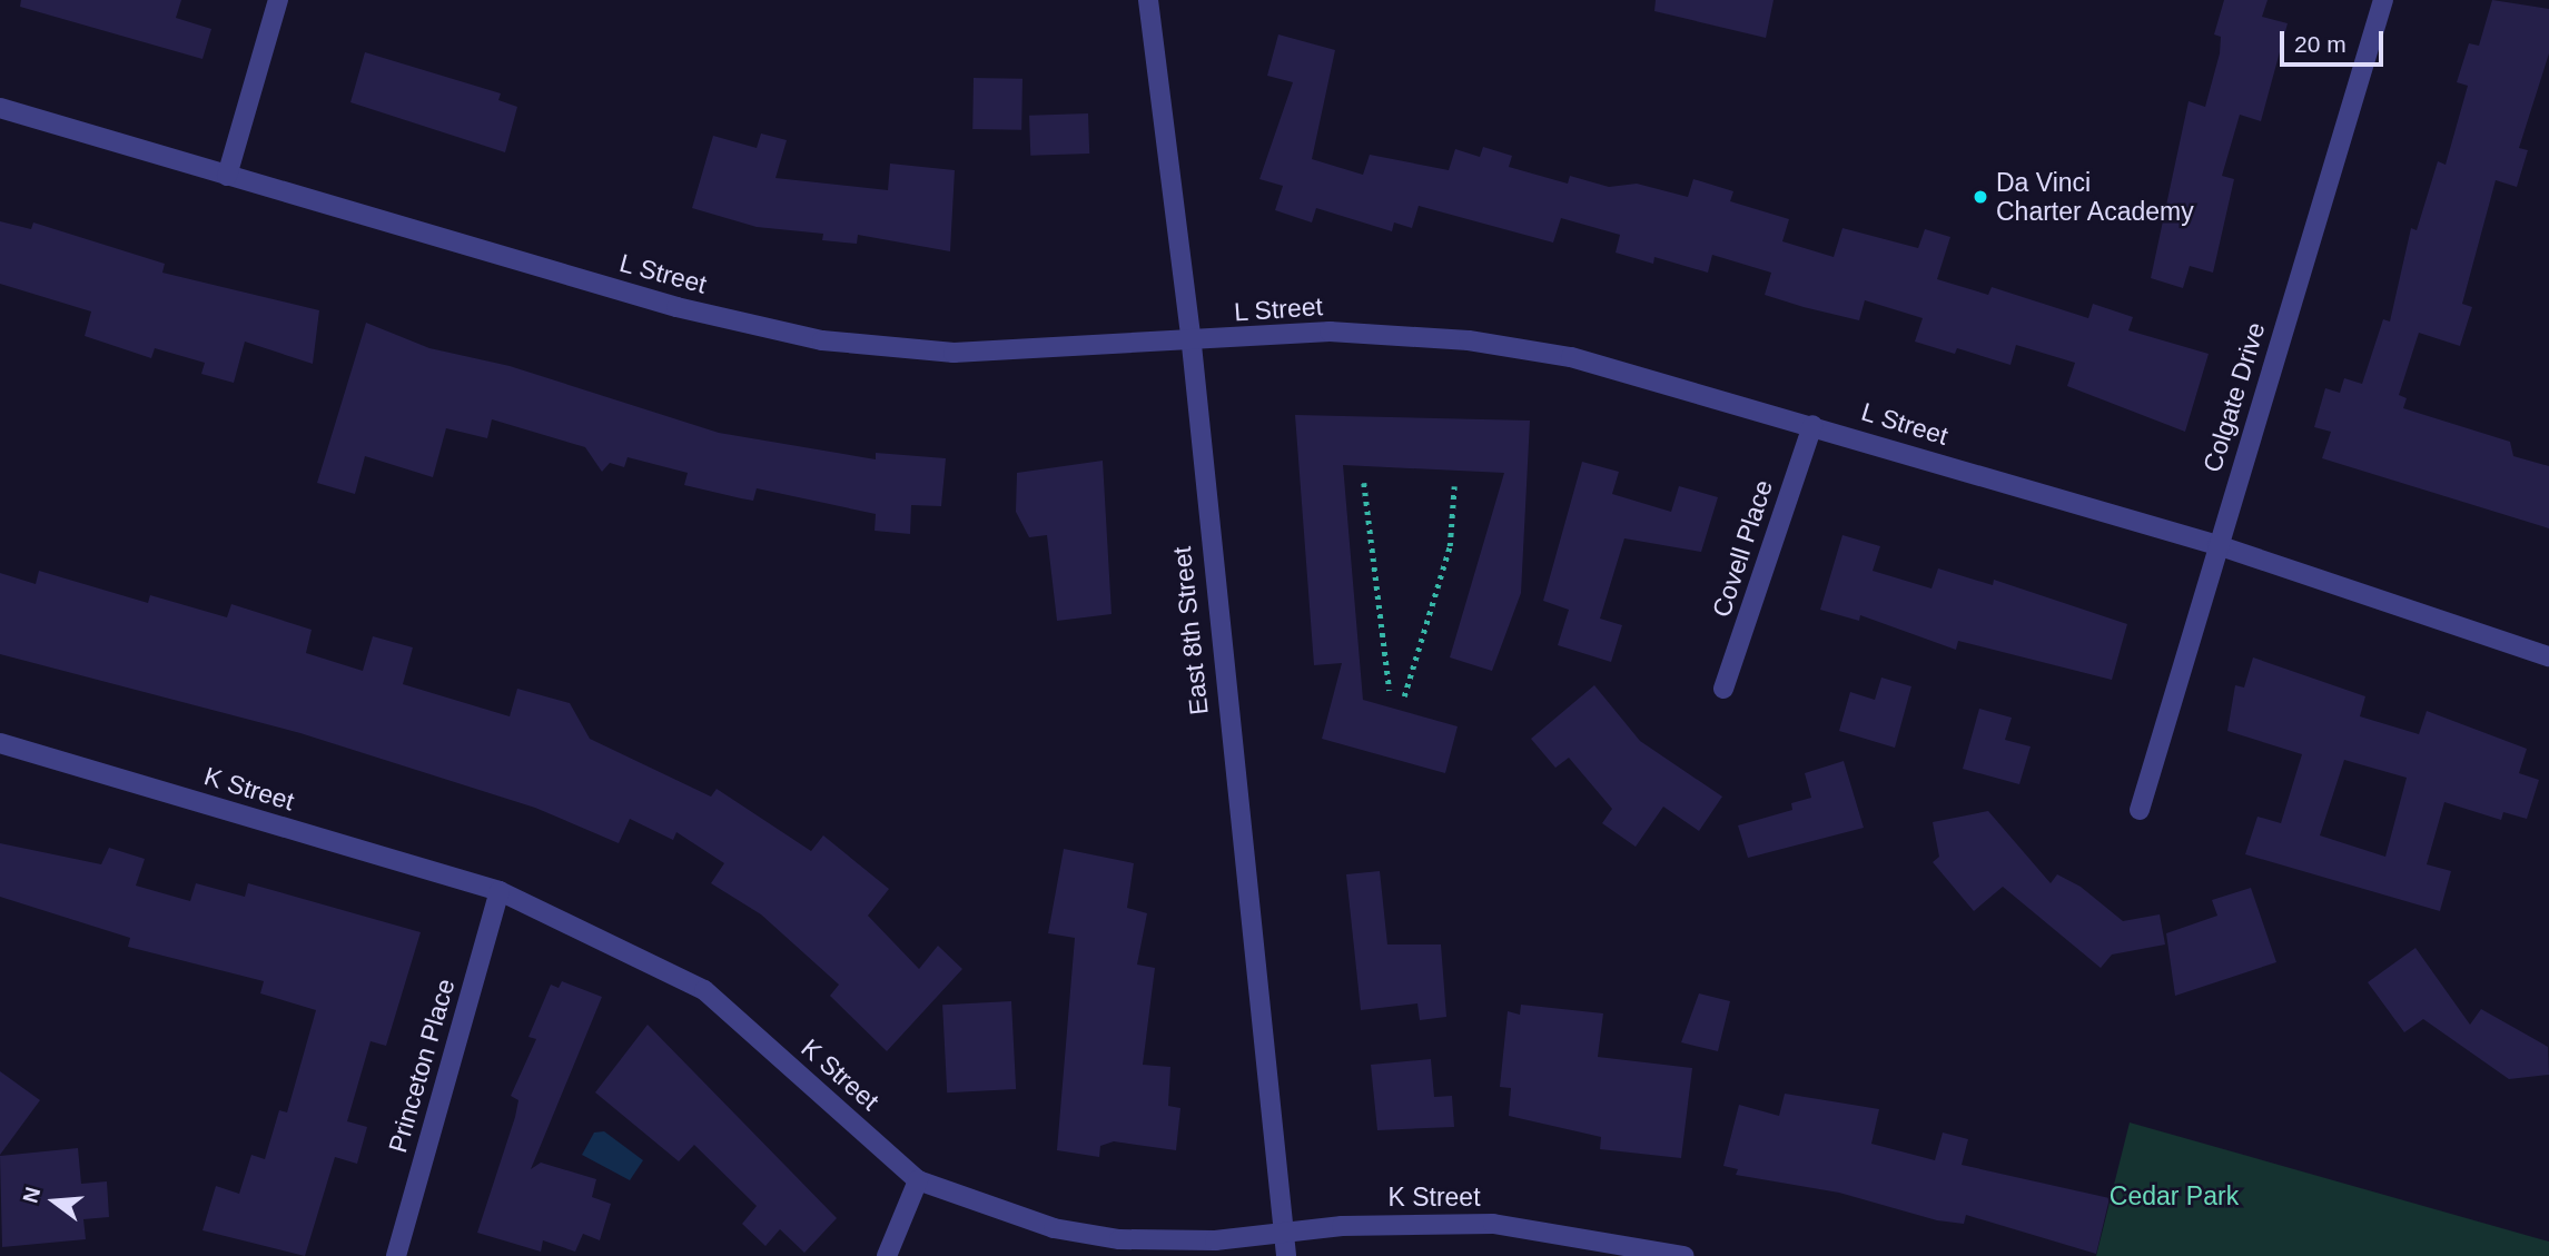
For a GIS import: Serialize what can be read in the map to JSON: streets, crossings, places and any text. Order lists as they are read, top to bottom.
{
  "streets": {
    "street": [
      "L Street",
      "Colgate Drive",
      "Covell Place",
      "East 8th Street",
      "K Street",
      "Princeton Place"
    ]
  },
  "crossings": [
    ["L Street", "Colgate Drive"],
    ["L Street", "Covell Place"],
    ["L Street", "East 8th Street"],
    ["East 8th Street", "K Street"],
    ["K Street", "Princeton Place"]
  ],
  "parks": ["Cedar Park"],
  "places": ["Da Vinci Charter Academy"],
  "scale_bar": "20 m",
  "north": "left"
}
